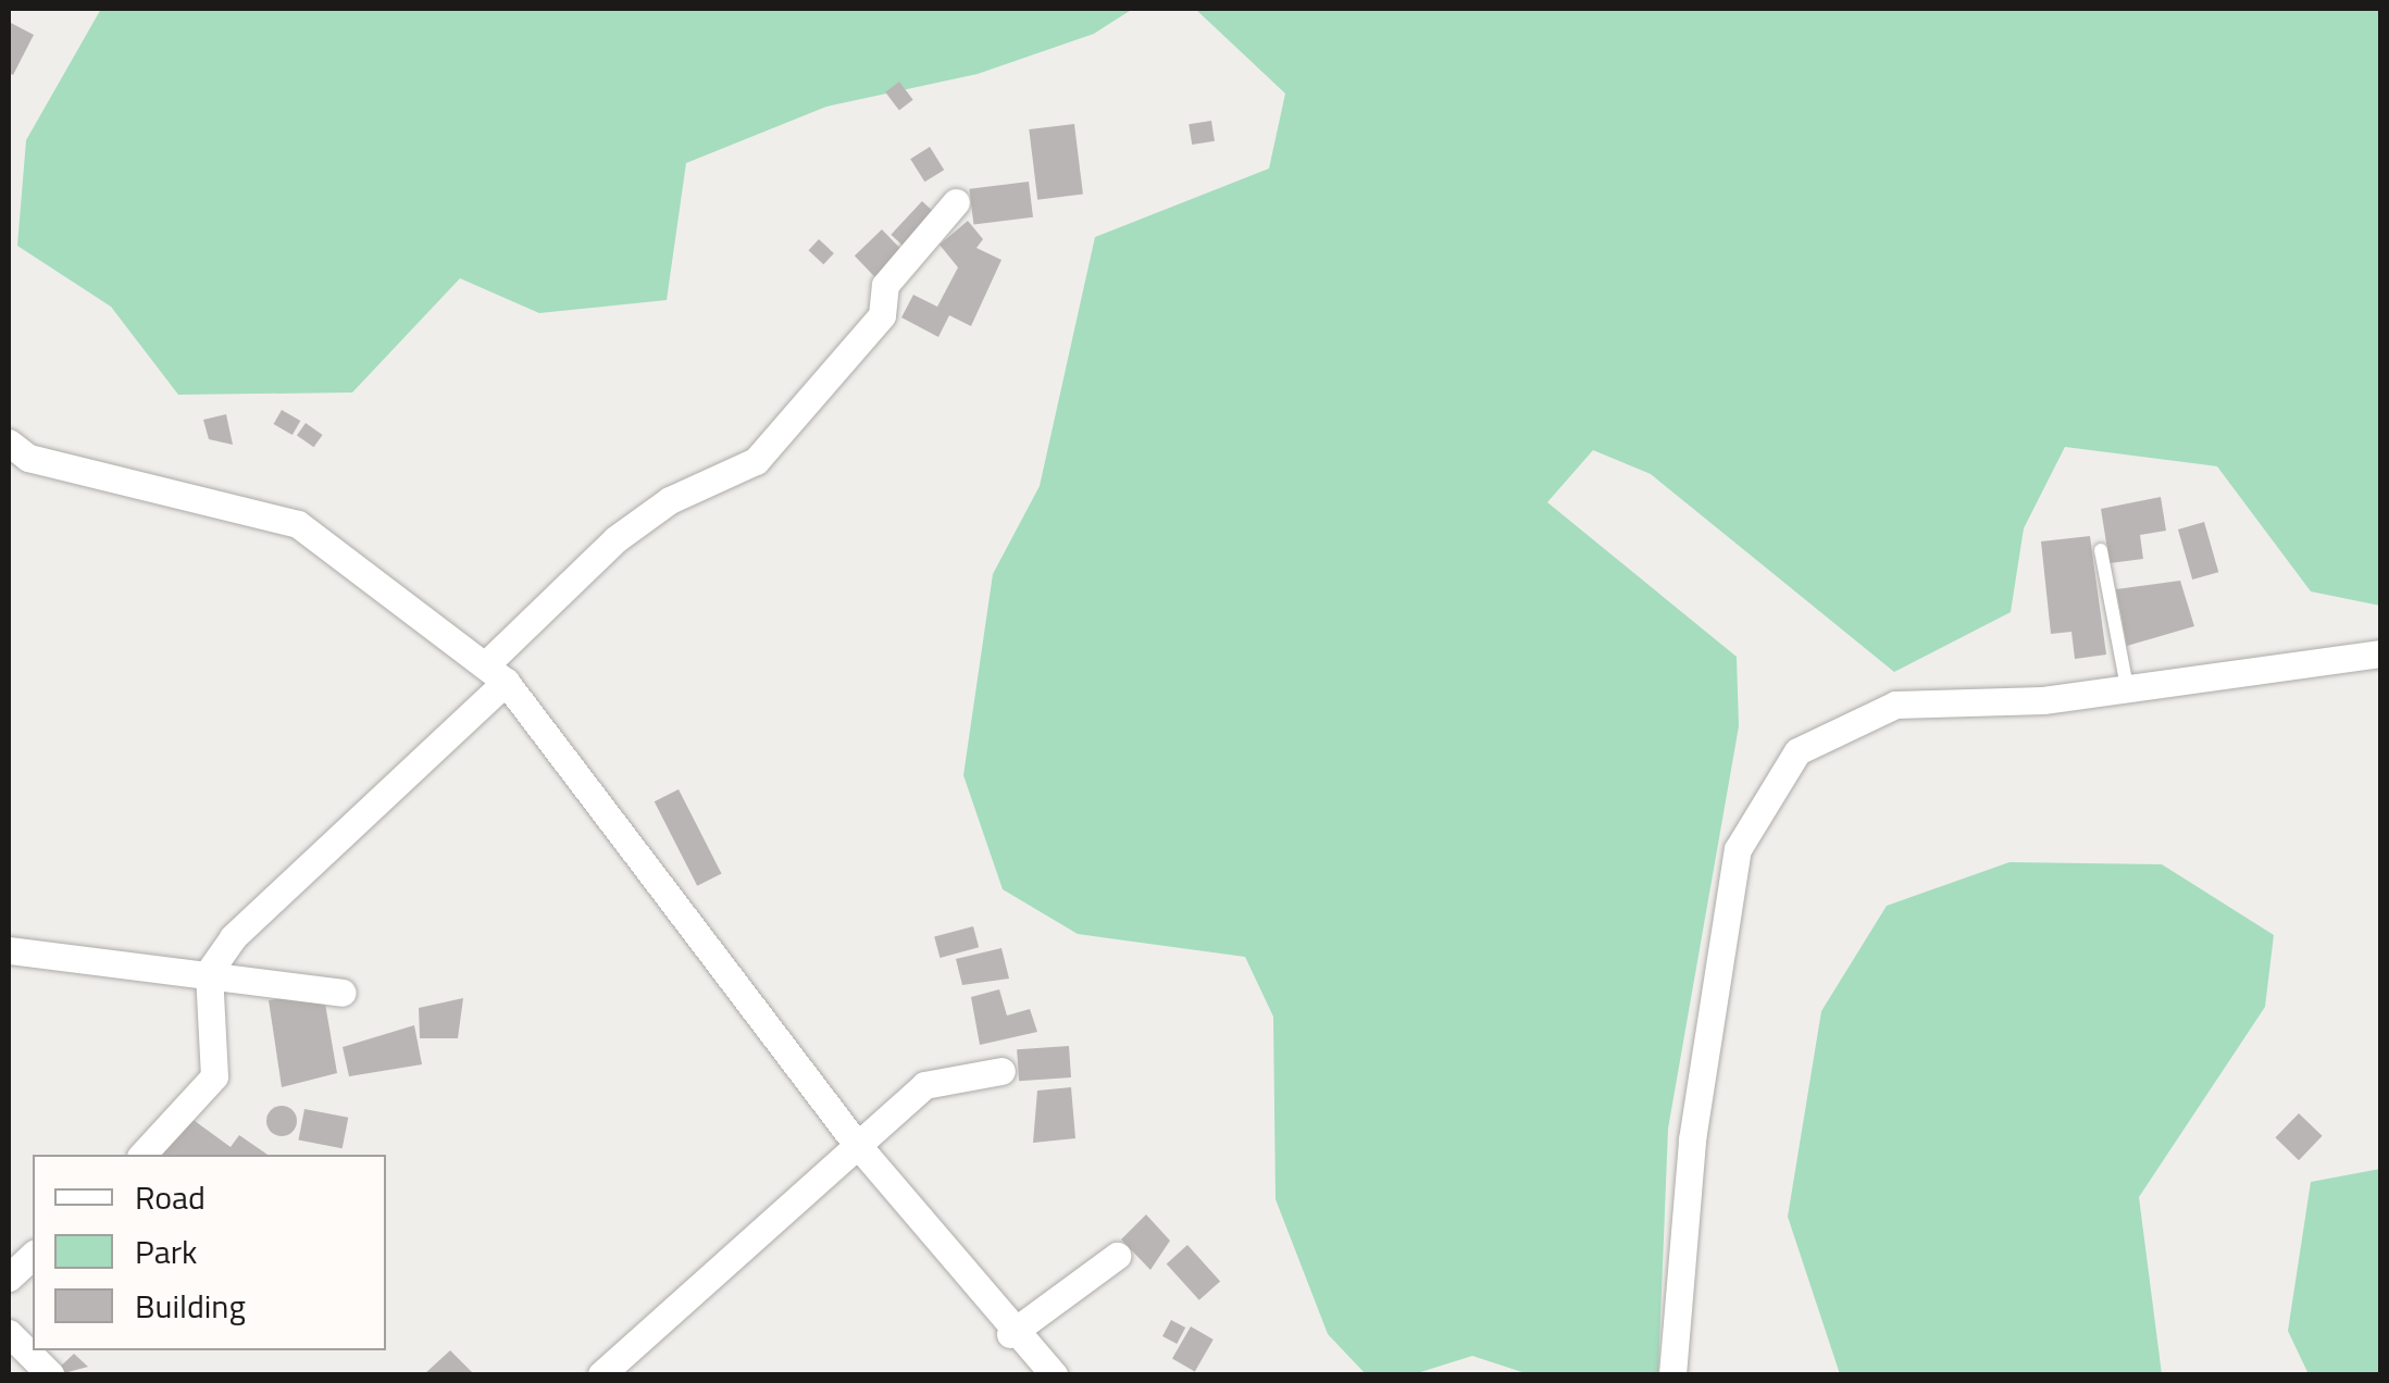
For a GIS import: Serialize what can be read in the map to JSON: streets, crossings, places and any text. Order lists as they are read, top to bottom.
{
  "legend": ["Road", "Park", "Building"]
}
